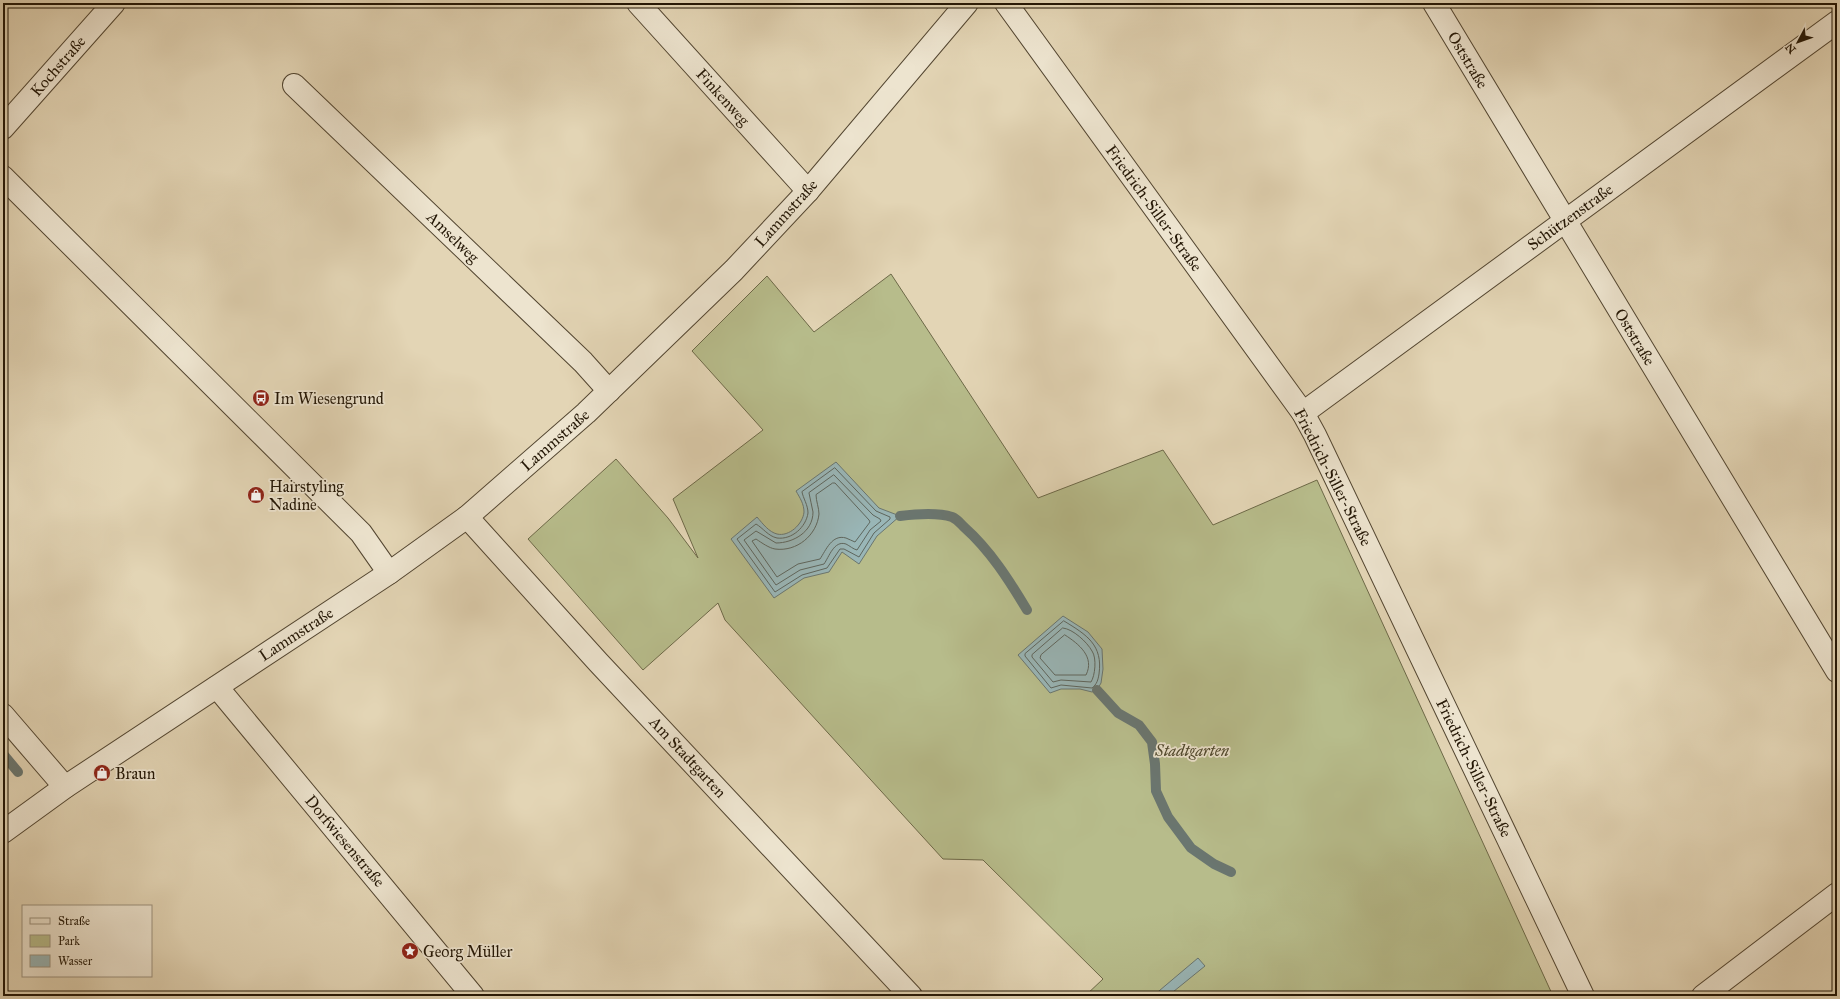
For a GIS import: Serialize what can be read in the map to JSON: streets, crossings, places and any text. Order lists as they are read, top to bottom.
{
  "streets": {
    "street": [
      "Oststraße",
      "Kochstraße",
      "Finkenweg",
      "Friedrich-Siller-Straße",
      "Lammstraße",
      "Schützenstraße",
      "Amselweg",
      "Am Stadtgarten",
      "Dorfwiesenstraße"
    ]
  },
  "crossings": [
    ["Oststraße", "Schützenstraße"],
    ["Finkenweg", "Lammstraße"],
    ["Friedrich-Siller-Straße", "Schützenstraße"],
    ["Lammstraße", "Amselweg"],
    ["Lammstraße", "Am Stadtgarten"],
    ["Lammstraße", "Dorfwiesenstraße"]
  ],
  "parks": ["Stadtgarten"],
  "places": {
    "bus stop": ["Im Wiesengrund"],
    "shop": ["Hairstyling Nadine", "Braun"],
    "place": ["Georg Müller"]
  },
  "legend": ["Straße", "Park", "Wasser"],
  "north": "bottom left"
}
